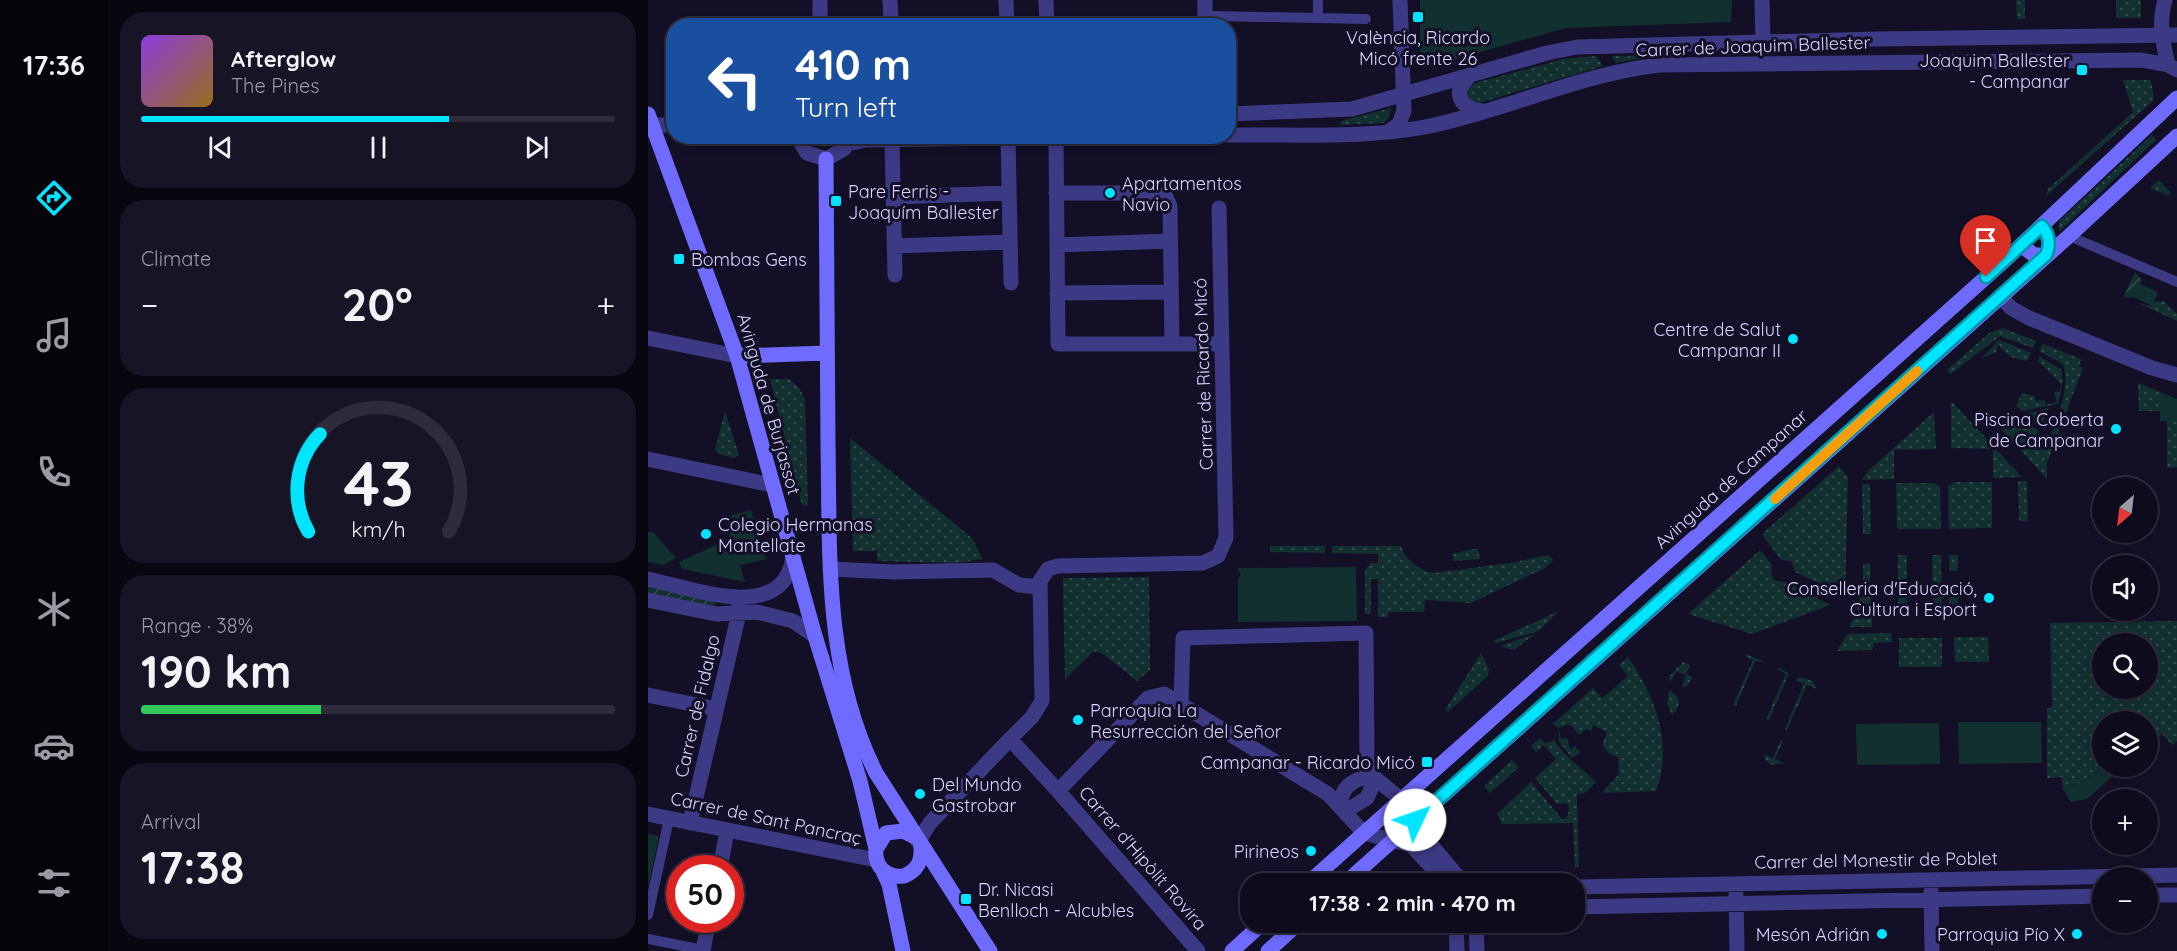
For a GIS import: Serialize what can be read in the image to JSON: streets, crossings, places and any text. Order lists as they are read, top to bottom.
{
  "streets": {
    "main road": ["Avinguda de Burjassot", "Avinguda de Campanar"],
    "street": [
      "Carrer de Joaquim Ballester",
      "Carrer de Ricardo Micó",
      "Carrer de Fidalgo",
      "Carrer de Sant Pancraç",
      "Carrer d'Hipòlit Rovira",
      "Carrer del Monestir de Poblet"
    ]
  },
  "crossings": [
    ["Avinguda de Burjassot", "Carrer de Sant Pancraç"],
    ["Carrer de Fidalgo", "Carrer de Sant Pancraç"]
  ],
  "places": {
    "transit": [
      "València, Ricardo Micó frente 26",
      "Joaquim Ballester - Campanar",
      "Pare Ferris - Joaquím Ballester",
      "Bombas Gens",
      "Campanar - Ricardo Micó",
      "Dr. Nicasi Benlloch - Alcubles"
    ],
    "other": [
      "Apartamentos Navio",
      "Centre de Salut Campanar II",
      "Piscina Coberta de Campanar",
      "Colegio Hermanas Mantellate",
      "Conselleria d'Educació, Cultura i Esport",
      "Parroquia La Resurrección del Señor",
      "Del Mundo Gastrobar",
      "Pirineos",
      "Mesón Adrián",
      "Parroquia Pío X"
    ]
  },
  "north": "bottom left",
  "page": {
    "tabs": "17:36",
    "turn": ["410 m", "Turn left"],
    "song": ["Afterglow", "The Pines"],
    "tile": [
      "Climate",
      ["Range · 38%", "190 km"],
      ["Arrival", "17:38"]
    ],
    "heat": ["−", "20°", "+"],
    "map_buttons": ["+", "−"],
    "limit": "50",
    "trip": "17:38 · 2 min · 470 m",
    "gauge": ["43", "km/h"]
  }
}
